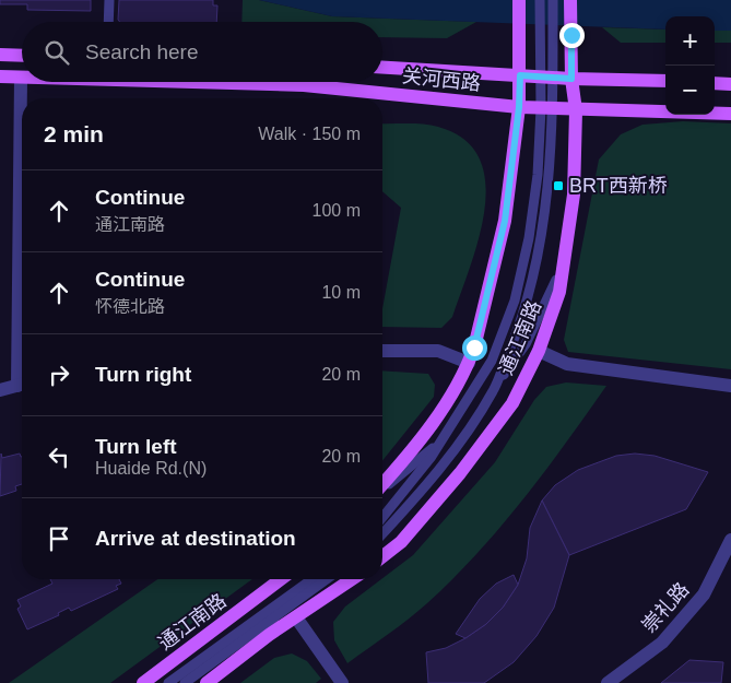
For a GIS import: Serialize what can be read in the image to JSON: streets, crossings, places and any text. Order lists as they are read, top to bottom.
{
  "streets": {
    "main road": ["关河西路", "通江南路"],
    "street": ["崇礼路"]
  },
  "crossings": [
    ["关河西路", "通江南路"]
  ],
  "places": {
    "transit": ["BRT西新桥"]
  },
  "page": {
    "map_buttons": ["+", "−"],
    "search": "Search here",
    "heading": ["2 min", "Walk · 150 m"],
    "list": [
      ["Continue", "通江南路", "100 m"],
      ["Continue", "怀德北路", "10 m"],
      ["Turn right", "20 m"],
      ["Turn left", "Huaide Rd.(N)", "20 m"],
      "Arrive at destination"
    ]
  }
}
